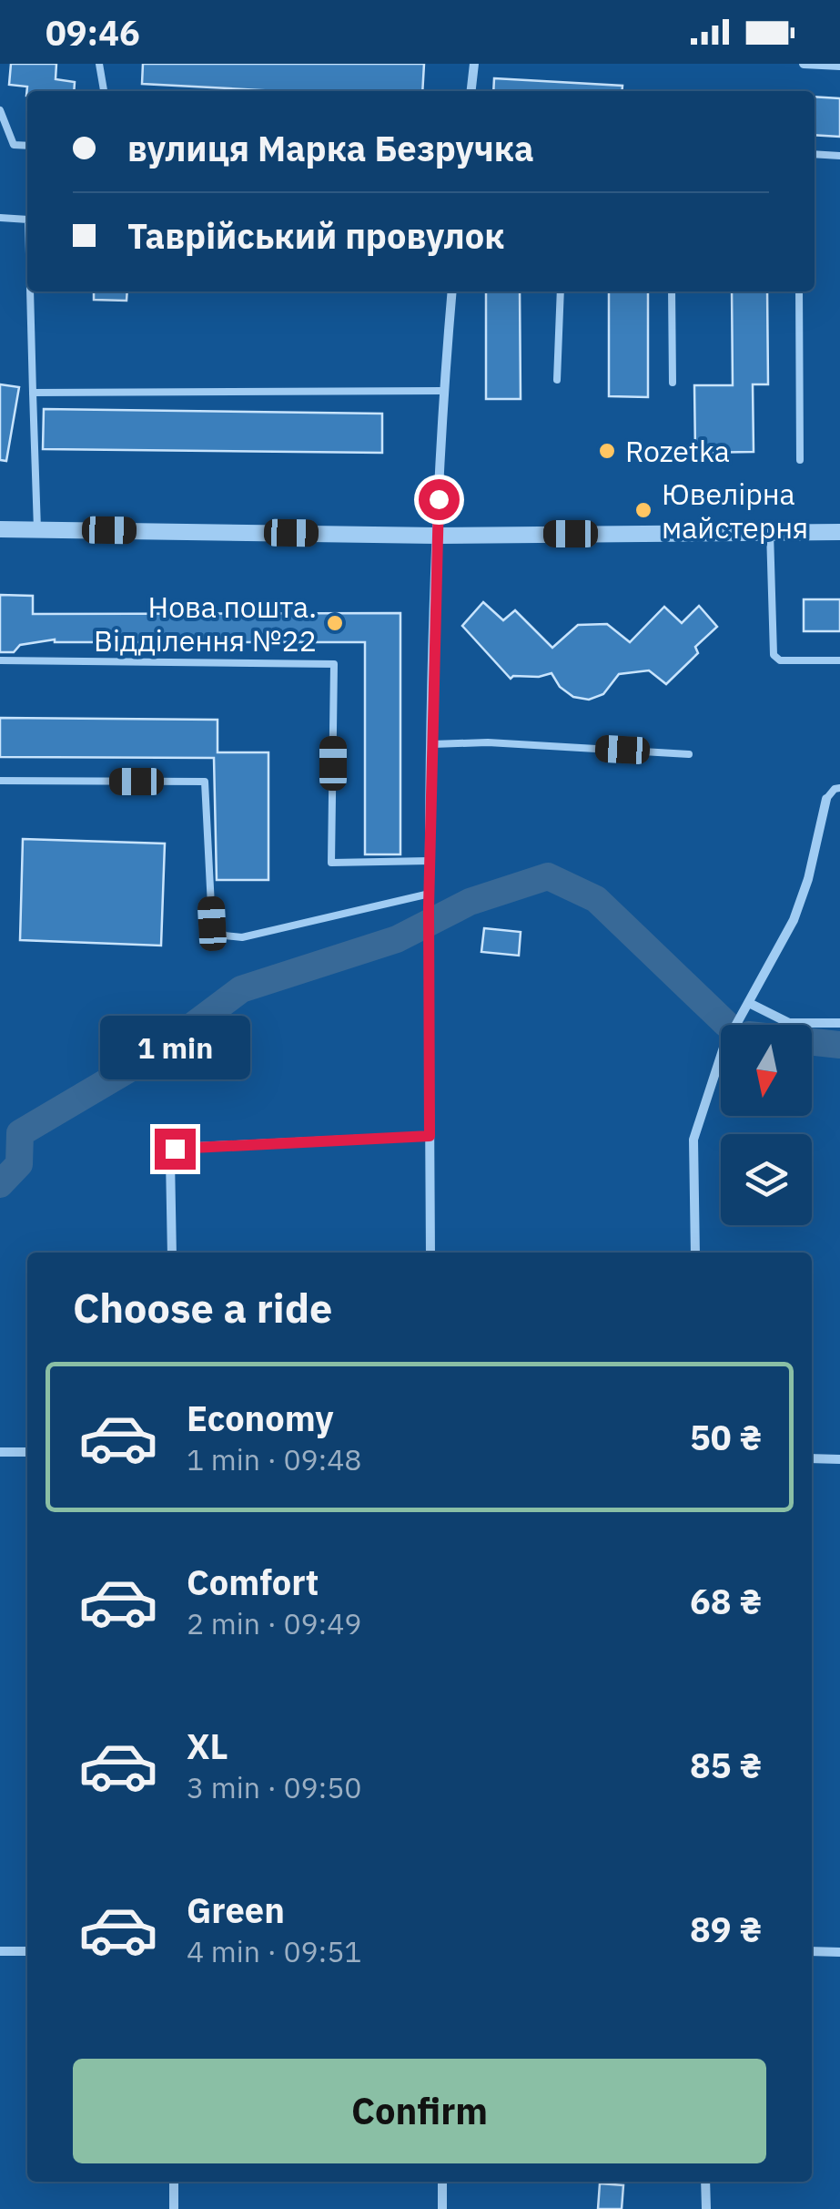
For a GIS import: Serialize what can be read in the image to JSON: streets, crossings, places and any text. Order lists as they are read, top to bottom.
{
  "places": ["Rozetka", "Ювелірна майстерня", "Нова пошта. Відділення №22"],
  "north": "bottom",
  "page": {
    "status": "09:46",
    "banner": ["вулиця Марка Безручка", "Таврійський провулок"],
    "bubble": "1 min",
    "heading": "Choose a ride",
    "list": [
      {
        "name": "Economy",
        "note": "1 min · 09:48",
        "value": "50 ₴"
      },
      {
        "name": "Comfort",
        "note": "2 min · 09:49",
        "value": "68 ₴"
      },
      {
        "name": "XL",
        "note": "3 min · 09:50",
        "value": "85 ₴"
      },
      {
        "name": "Green",
        "note": "4 min · 09:51",
        "value": "89 ₴"
      }
    ],
    "buttons": "Confirm"
  }
}
